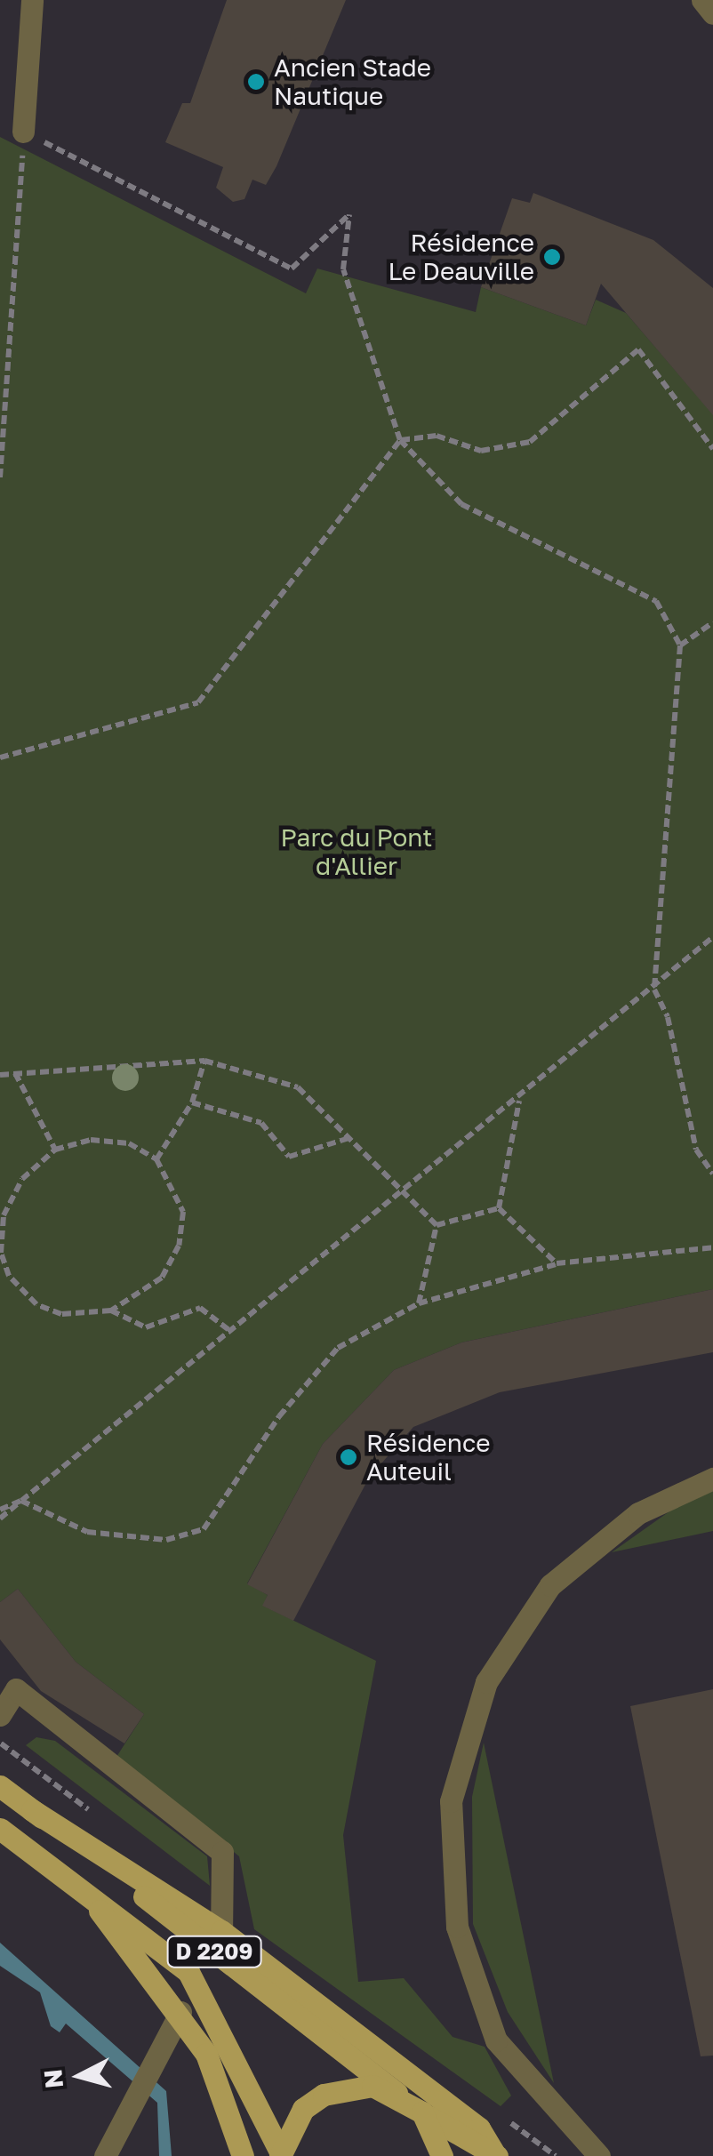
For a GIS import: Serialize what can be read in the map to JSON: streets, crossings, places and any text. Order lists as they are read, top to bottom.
{
  "streets": {
    "main road": ["D 2209"]
  },
  "parks": ["Parc du Pont d'Allier"],
  "places": ["Ancien Stade Nautique", "Résidence Le Deauville", "Résidence Auteuil"],
  "north": "left"
}
